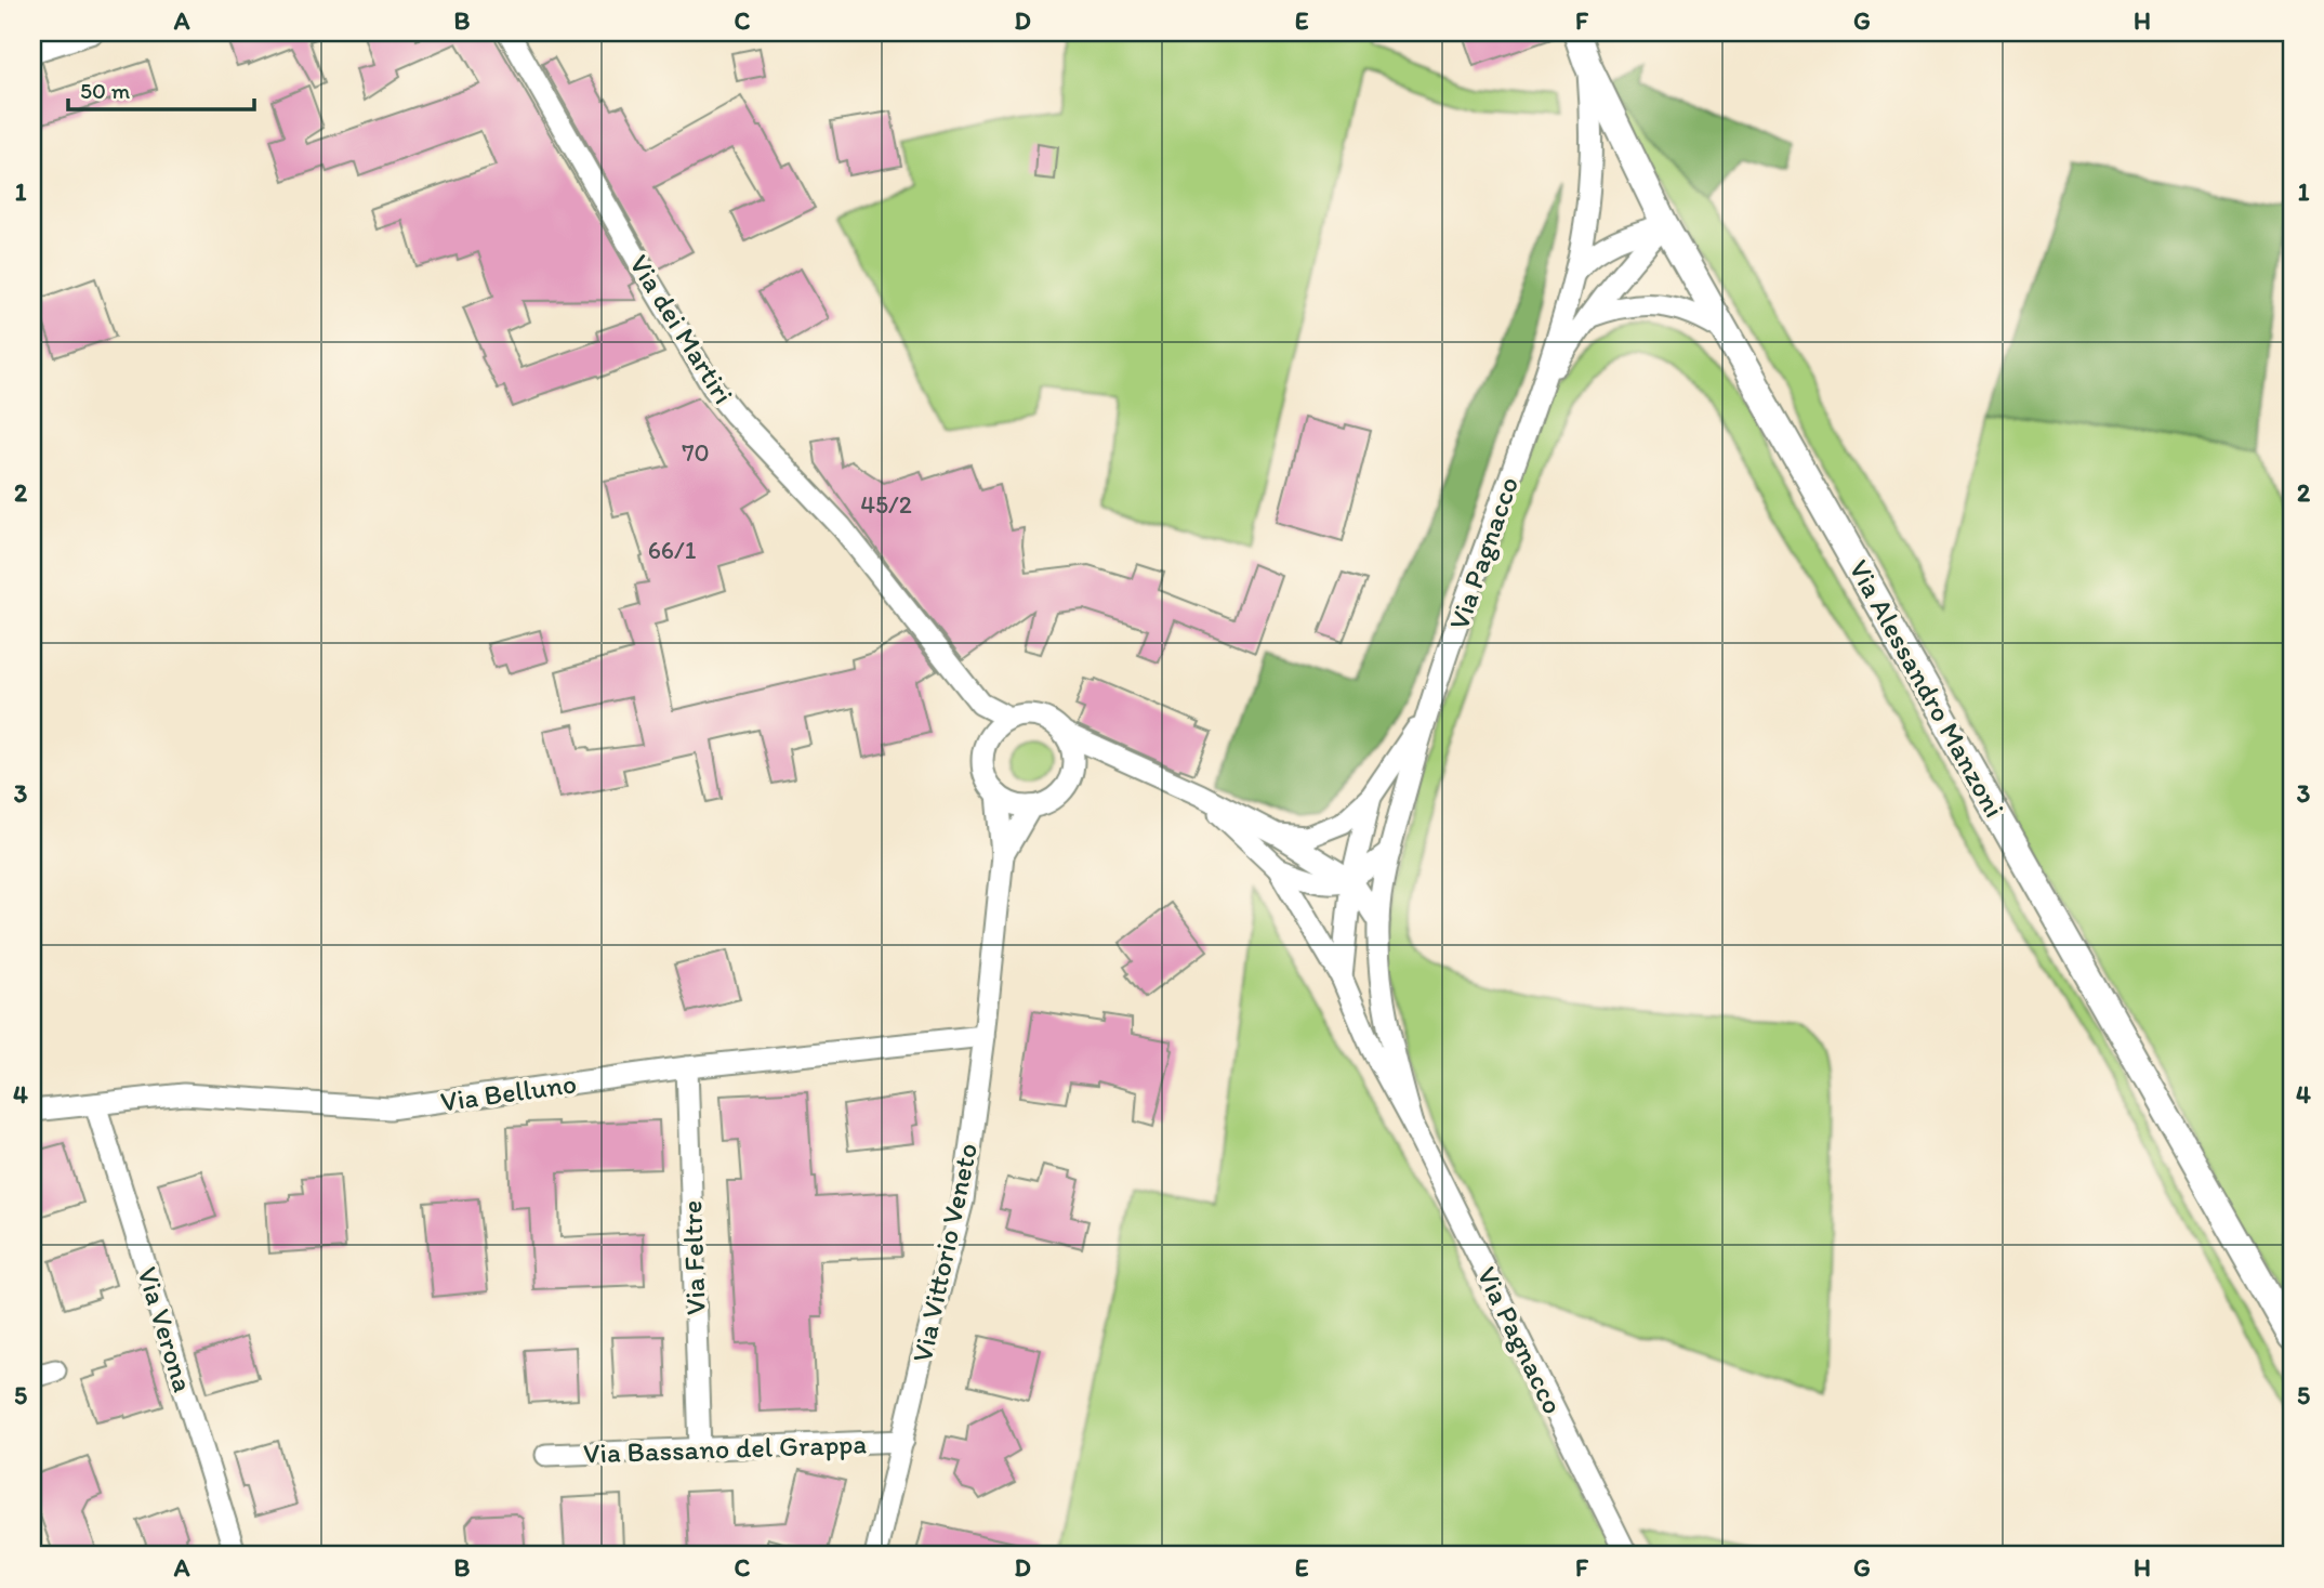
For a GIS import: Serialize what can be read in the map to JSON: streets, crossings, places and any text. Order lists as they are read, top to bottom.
{
  "streets": {
    "street": [
      "Via dei Martiri",
      "Via Pagnacco",
      "Via Alessandro Manzoni",
      "Via Belluno",
      "Via Vittorio Veneto",
      "Via Feltre",
      "Via Verona",
      "Via Bassano del Grappa"
    ]
  },
  "crossings": [
    ["Via dei Martiri", "Via Pagnacco"],
    ["Via dei Martiri", "Via Vittorio Veneto"],
    ["Via Pagnacco", "Via Alessandro Manzoni"],
    ["Via Pagnacco", "Via Vittorio Veneto"],
    ["Via Belluno", "Via Vittorio Veneto"],
    ["Via Belluno", "Via Feltre"],
    ["Via Belluno", "Via Verona"],
    ["Via Vittorio Veneto", "Via Bassano del Grappa"],
    ["Via Feltre", "Via Bassano del Grappa"]
  ],
  "house_numbers": ["70", "45/2", "66/1"],
  "scale_bar": "50 m",
  "grid": {
    "columns": [
      "A",
      "B",
      "C",
      "D",
      "E",
      "F",
      "G",
      "H"
    ],
    "rows": [
      "1",
      "2",
      "3",
      "4",
      "5"
    ]
  }
}
